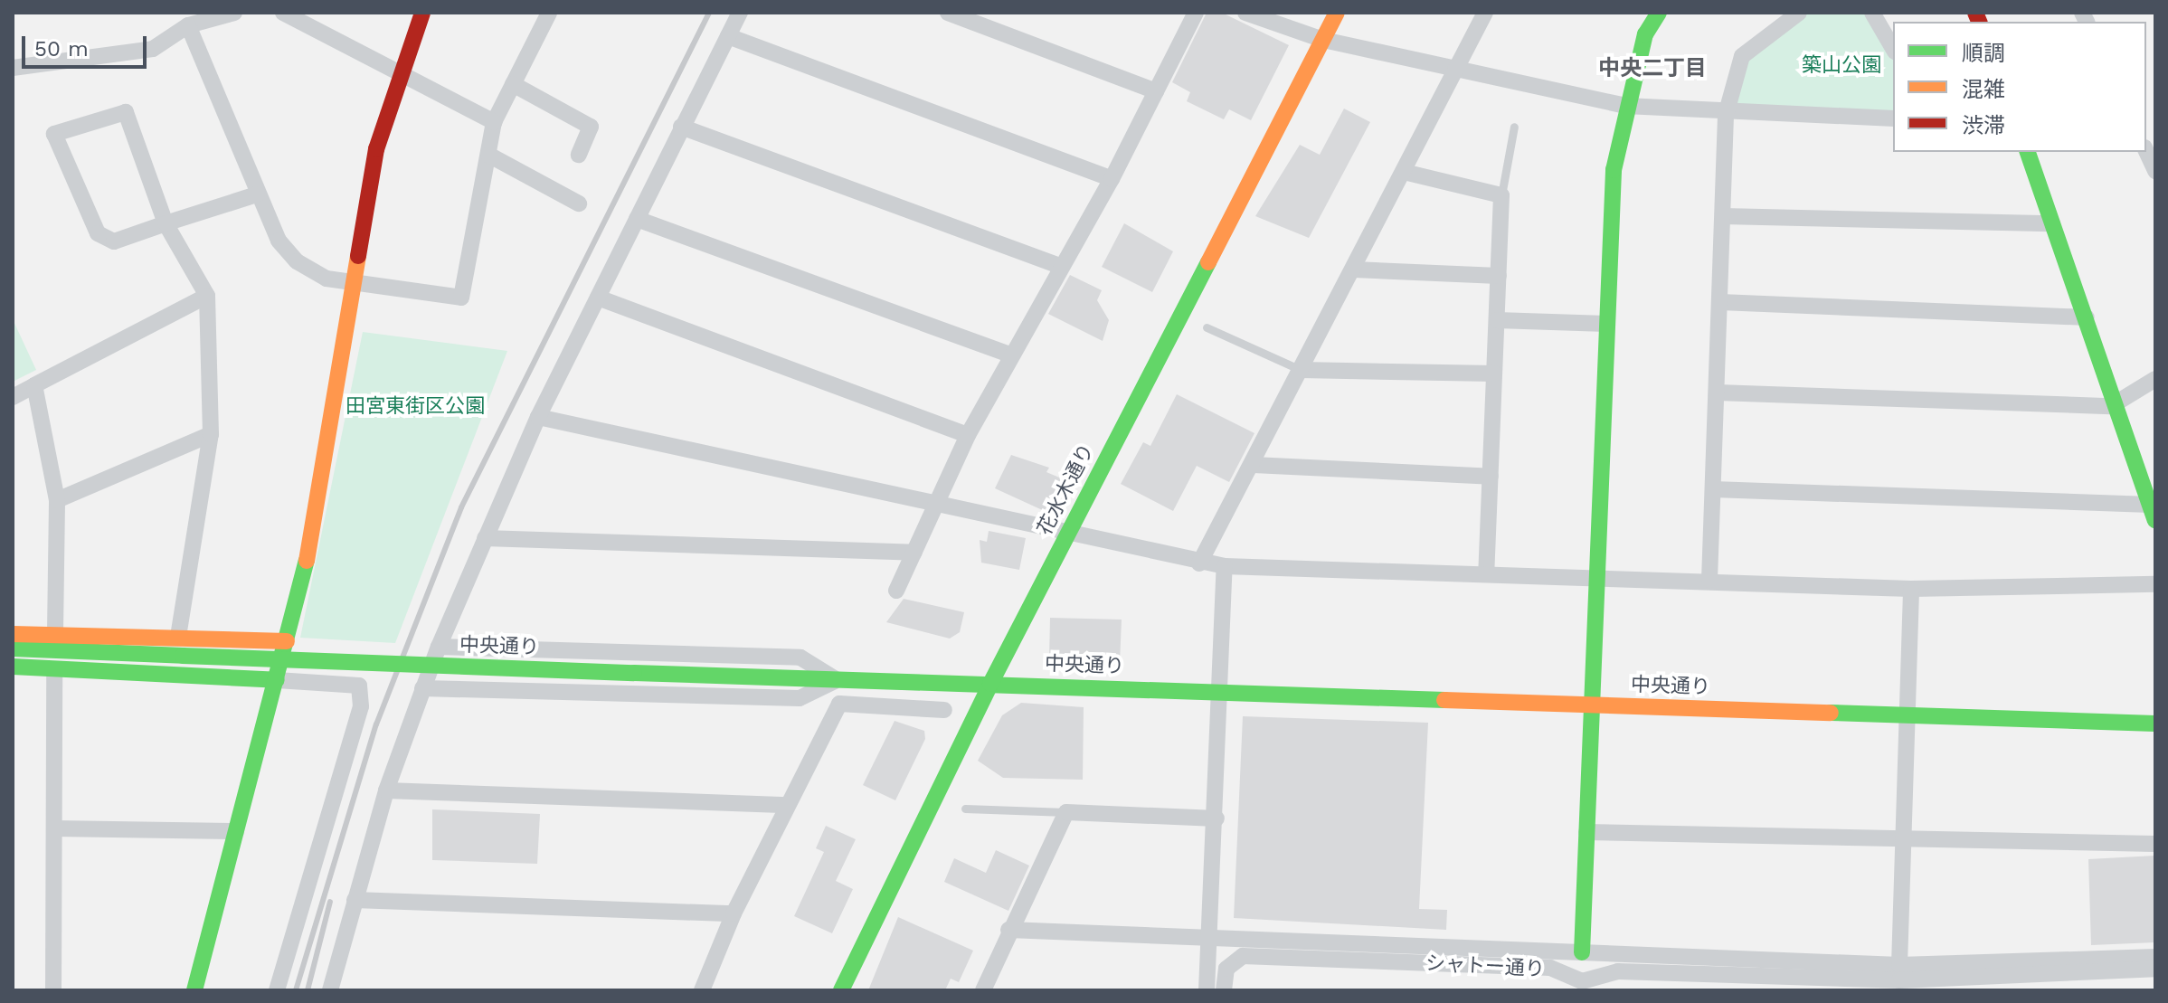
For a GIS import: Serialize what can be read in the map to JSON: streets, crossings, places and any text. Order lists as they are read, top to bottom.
{
  "streets": {
    "street": ["花水木通り", "中央通り", "シャトー通り"]
  },
  "crossings": [
    ["花水木通り", "中央通り"]
  ],
  "districts": ["中央二丁目"],
  "parks": ["築山公園", "田宮東街区公園"],
  "legend": ["順調", "混雑", "渋滞"],
  "scale_bar": "50 m"
}
